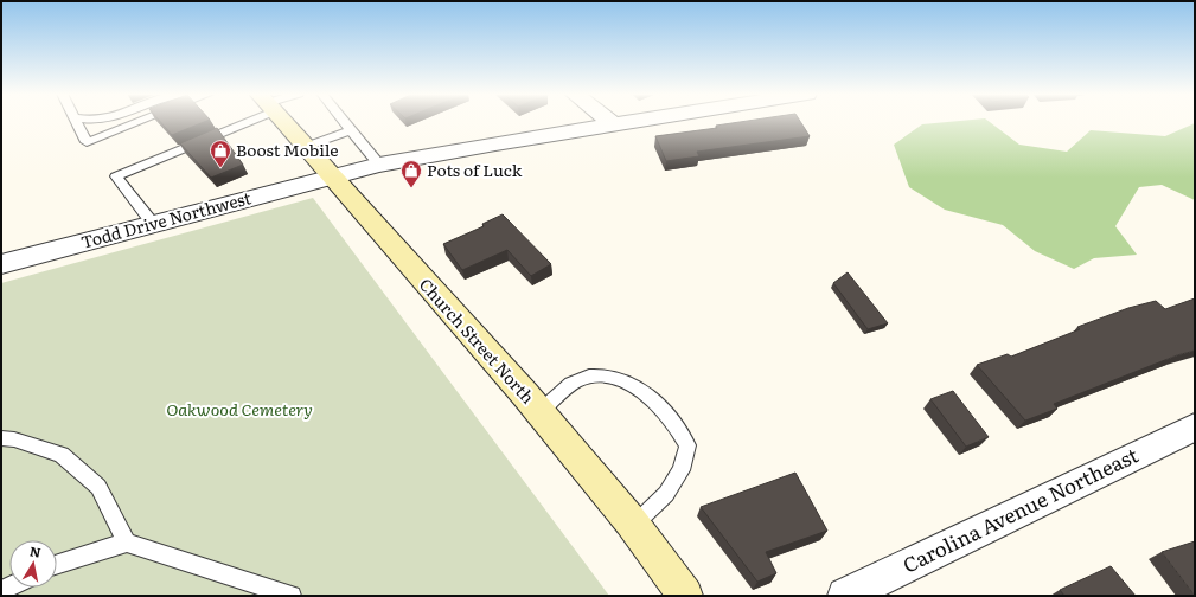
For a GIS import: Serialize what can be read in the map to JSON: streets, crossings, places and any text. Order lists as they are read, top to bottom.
{
  "streets": {
    "main road": ["Church Street North"],
    "street": ["Todd Drive Northwest", "Carolina Avenue Northeast"]
  },
  "crossings": [
    ["Todd Drive Northwest", "Church Street North"]
  ],
  "parks": ["Oakwood Cemetery"],
  "places": {
    "shop": ["Boost Mobile", "Pots of Luck"]
  },
  "north": "top"
}
